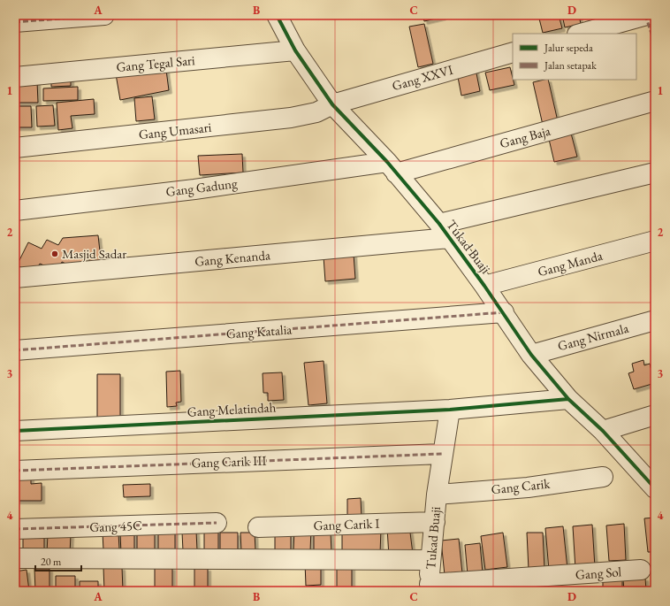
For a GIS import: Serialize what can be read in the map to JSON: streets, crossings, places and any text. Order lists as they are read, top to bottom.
{
  "streets": {
    "street": [
      "Gang Tegal Sari",
      "Gang XXVI",
      "Gang Umasari",
      "Gang Baja",
      "Gang Gadung",
      "Tukad Buaji",
      "Gang Kenanda",
      "Gang Manda",
      "Gang Katalia",
      "Gang Nirmala",
      "Gang Melatindah",
      "Gang Carik III",
      "Gang Carik",
      "Gang Carik I",
      "Gang 45C",
      "Gang Sol"
    ]
  },
  "crossings": [
    ["Gang Tegal Sari", "Tukad Buaji"],
    ["Gang XXVI", "Gang Umasari"],
    ["Gang XXVI", "Tukad Buaji"],
    ["Gang Umasari", "Tukad Buaji"],
    ["Gang Baja", "Gang Gadung"],
    ["Gang Baja", "Tukad Buaji"],
    ["Gang Gadung", "Tukad Buaji"],
    ["Tukad Buaji", "Gang Kenanda"],
    ["Tukad Buaji", "Gang Manda"],
    ["Tukad Buaji", "Gang Katalia"],
    ["Tukad Buaji", "Gang Nirmala"],
    ["Tukad Buaji", "Gang Melatindah"],
    ["Tukad Buaji", "Gang Carik III"],
    ["Tukad Buaji", "Gang Carik"],
    ["Tukad Buaji", "Gang Carik I"],
    ["Tukad Buaji", "Gang Sol"]
  ],
  "places": ["Masjid Sadar"],
  "legend": ["Jalur sepeda", "Jalan setapak"],
  "scale_bar": "20 m",
  "grid": {
    "columns": [
      "A",
      "B",
      "C",
      "D"
    ],
    "rows": [
      "1",
      "2",
      "3",
      "4"
    ]
  }
}
